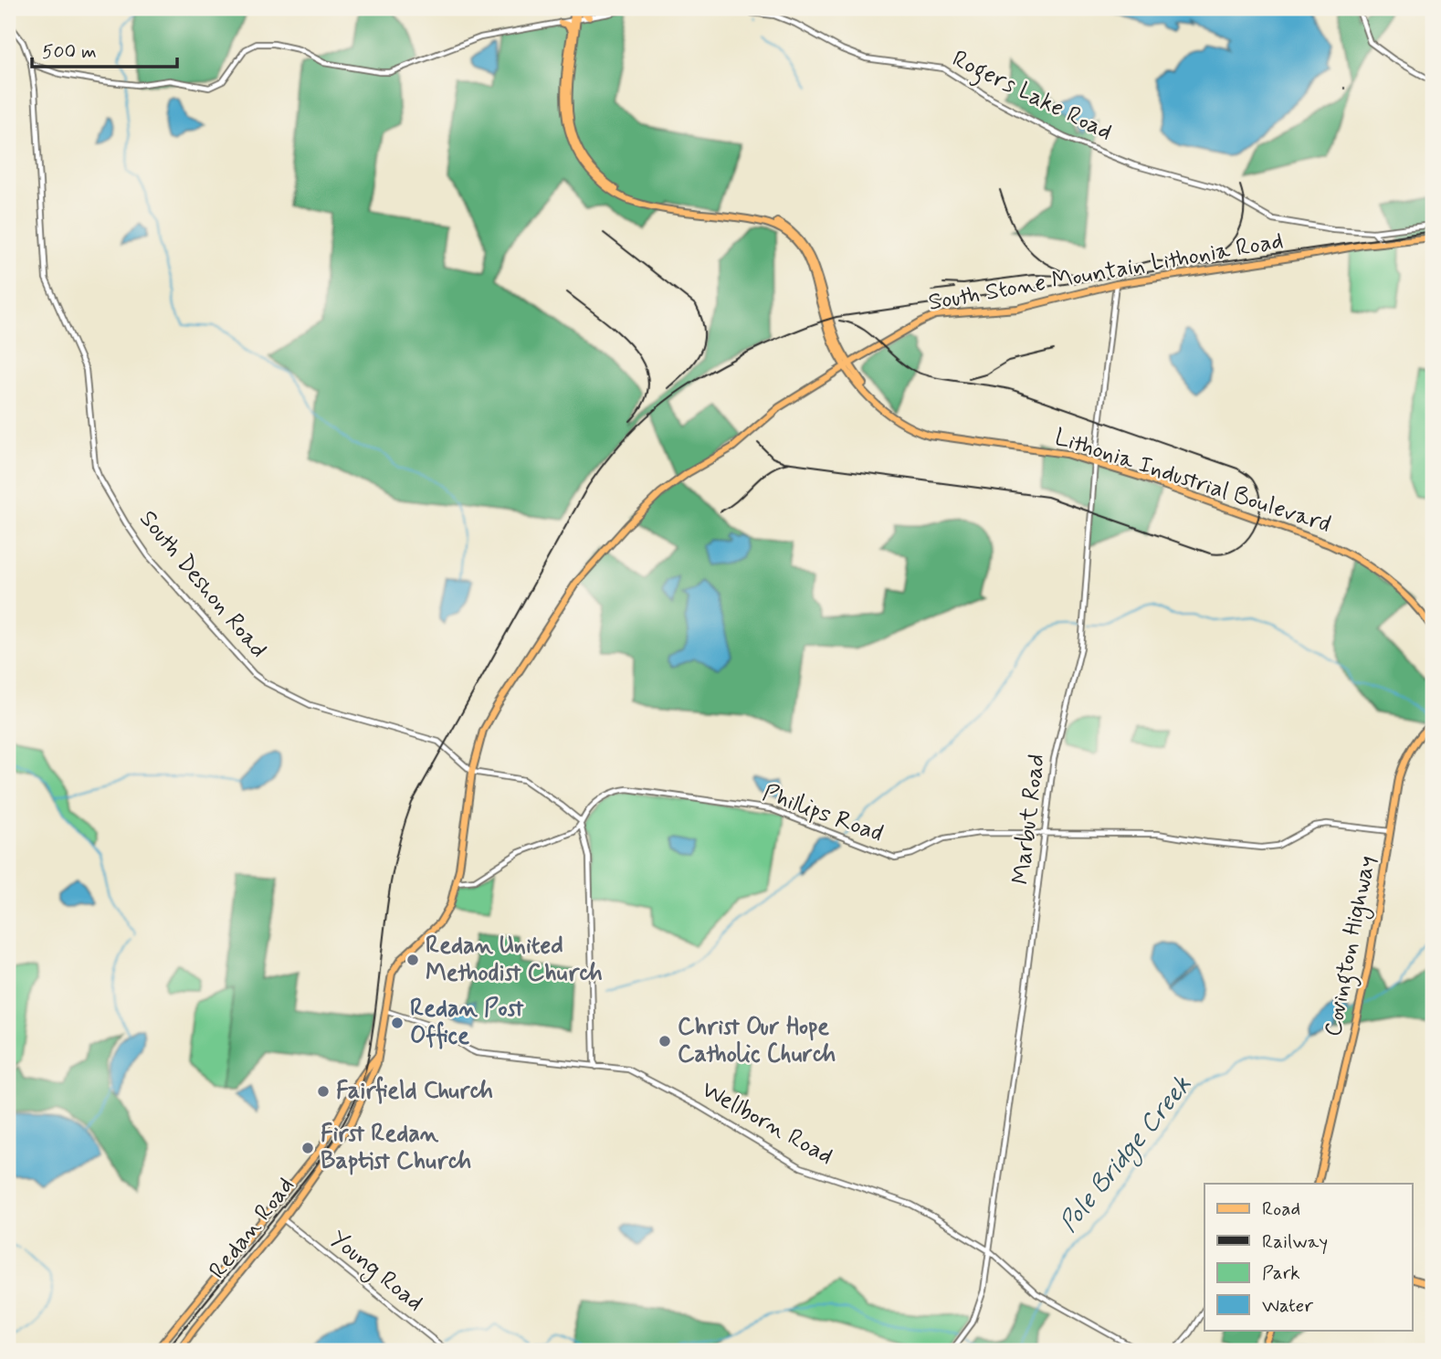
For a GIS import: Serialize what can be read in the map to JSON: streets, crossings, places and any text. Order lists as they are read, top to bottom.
{
  "streets": {
    "main road": [
      "South Stone Mountain Lithonia Road",
      "Lithonia Industrial Boulevard",
      "Covington Highway",
      "Redan Road"
    ],
    "street": [
      "Rogers Lake Road",
      "South Deshon Road",
      "Phillips Road",
      "Marbut Road",
      "Wellborn Road",
      "Young Road"
    ]
  },
  "crossings": [
    ["South Stone Mountain Lithonia Road", "Lithonia Industrial Boulevard"],
    ["South Stone Mountain Lithonia Road", "South Deshon Road"],
    ["South Stone Mountain Lithonia Road", "Phillips Road"],
    ["South Stone Mountain Lithonia Road", "Marbut Road"],
    ["South Stone Mountain Lithonia Road", "Wellborn Road"],
    ["South Stone Mountain Lithonia Road", "Redan Road"],
    ["Lithonia Industrial Boulevard", "Marbut Road"],
    ["Phillips Road", "Marbut Road"],
    ["Phillips Road", "Covington Highway"],
    ["Marbut Road", "Wellborn Road"],
    ["Redan Road", "Young Road"]
  ],
  "water": ["Pole Bridge Creek"],
  "places": [
    "Redan United Methodist Church",
    "Redan Post Office",
    "Christ Our Hope Catholic Church",
    "Fairfield Church",
    "First Redan Baptist Church"
  ],
  "legend": [
    "Road",
    "Railway",
    "Park",
    "Water"
  ],
  "scale_bar": "500 m"
}
